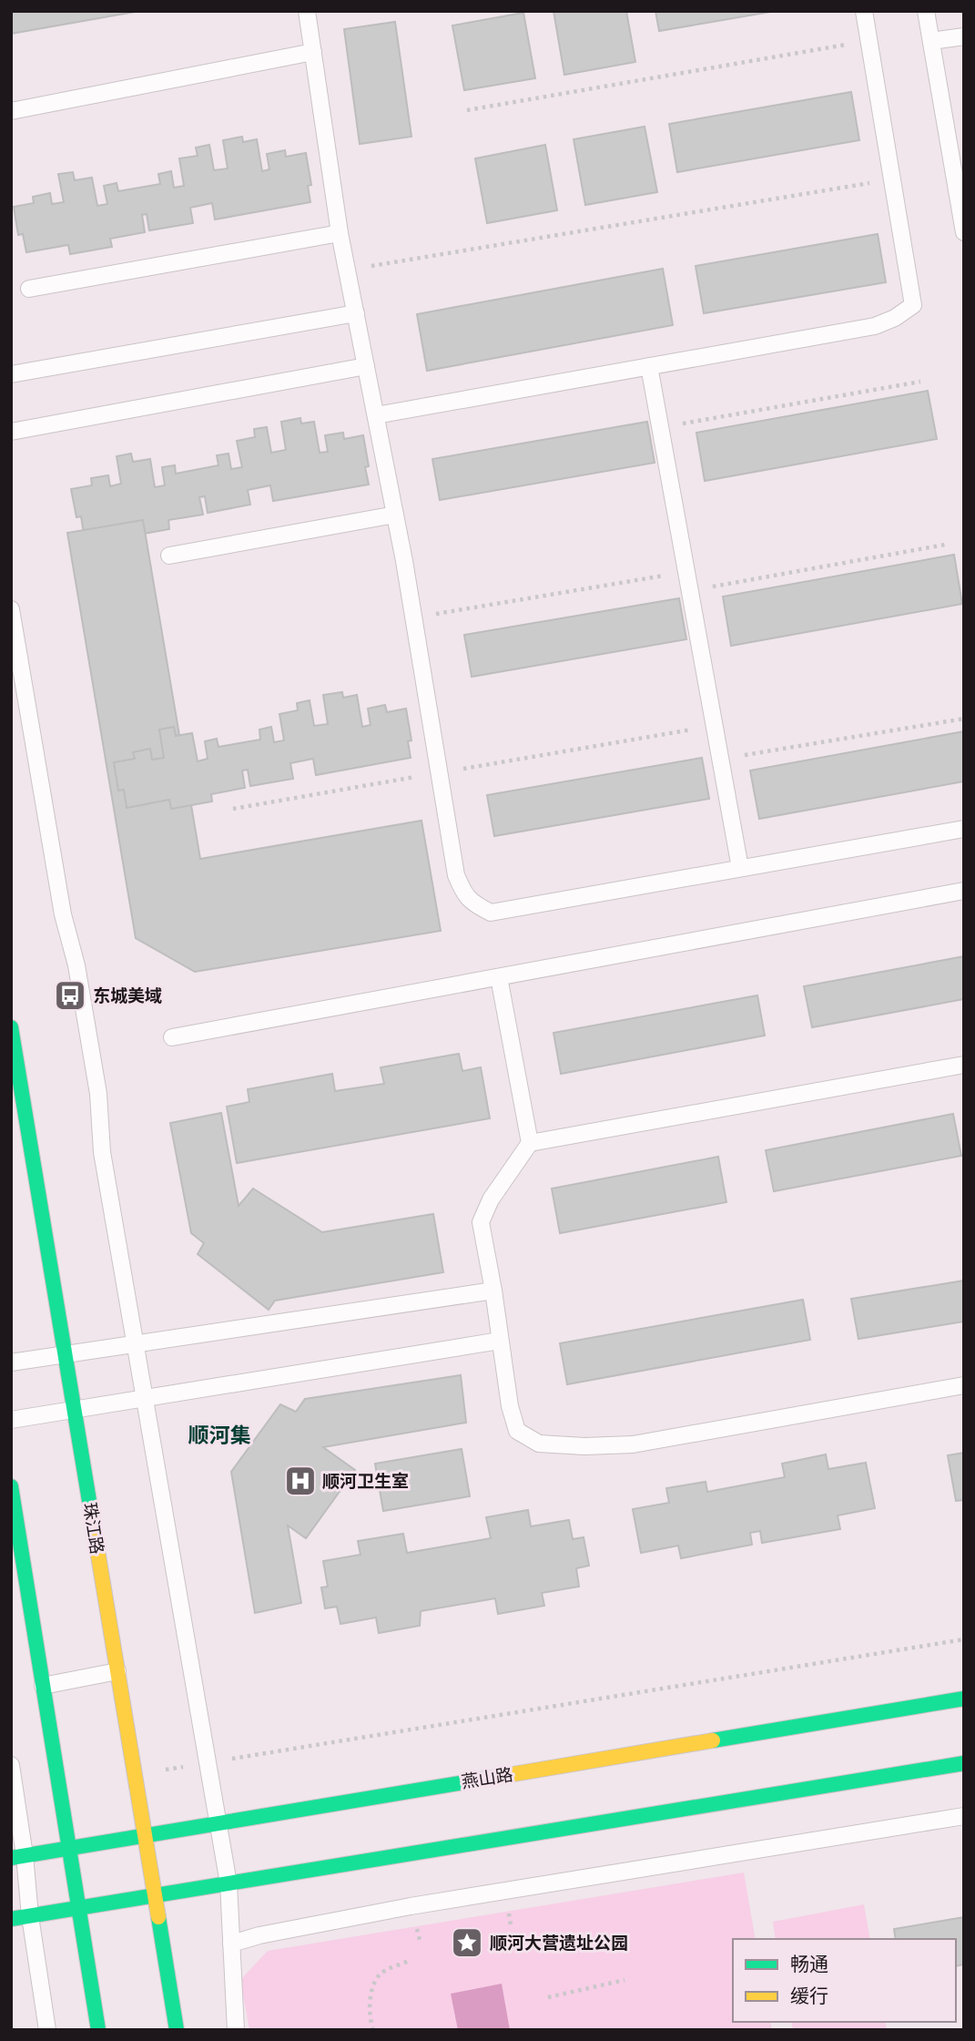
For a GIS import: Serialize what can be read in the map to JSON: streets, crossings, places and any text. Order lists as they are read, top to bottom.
{
  "streets": {
    "street": ["珠江路", "燕山路"]
  },
  "crossings": [
    ["珠江路", "燕山路"]
  ],
  "districts": ["顺河集"],
  "places": {
    "bus stop": ["东城美域"],
    "hospital": ["顺河卫生室"],
    "place": ["顺河大营遗址公园"]
  },
  "legend": ["畅通", "缓行"]
}
